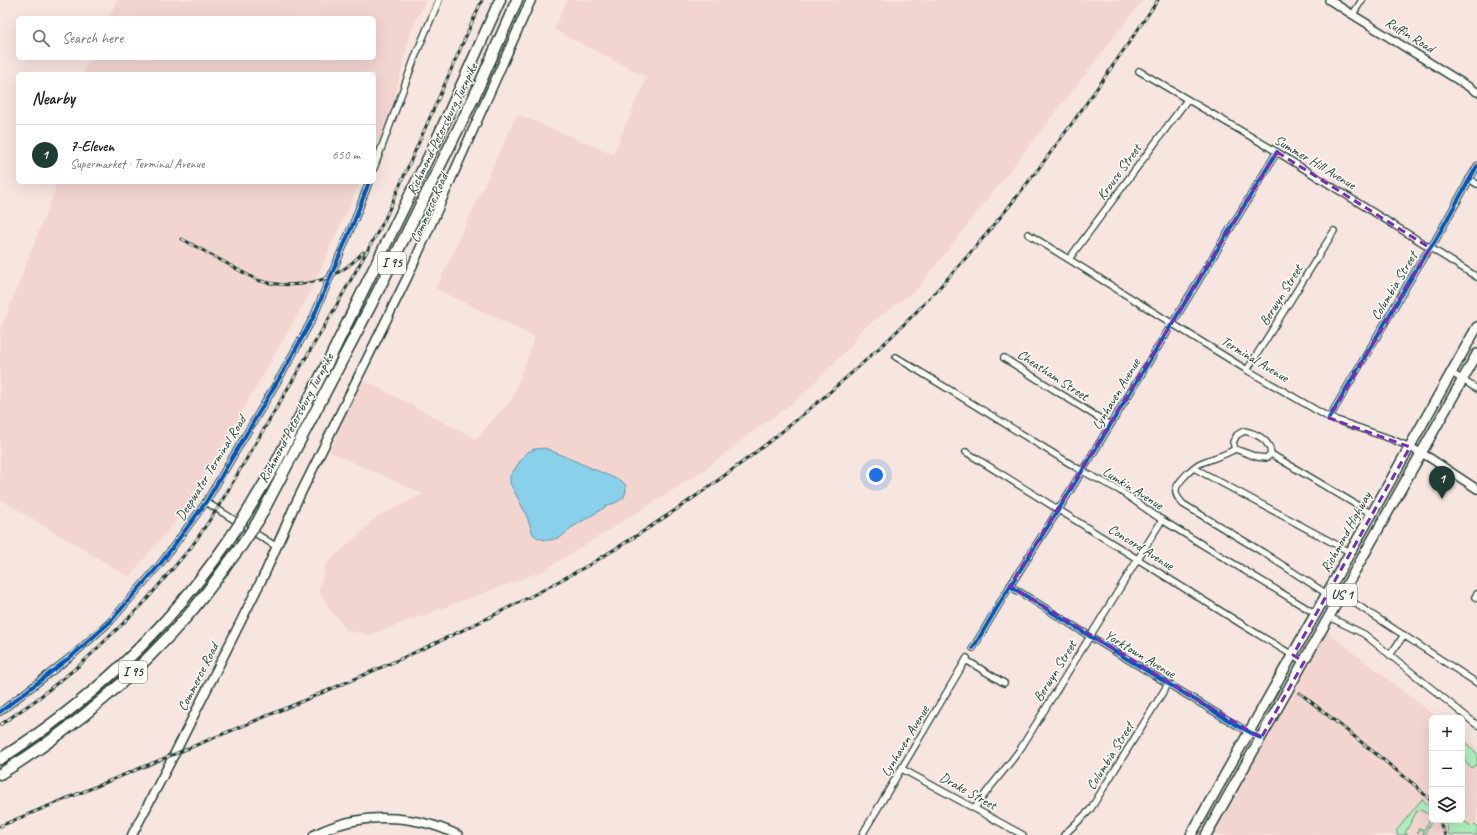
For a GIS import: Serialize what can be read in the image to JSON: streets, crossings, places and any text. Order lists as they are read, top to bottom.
{
  "streets": {
    "highway": ["Richmond-Petersburg Turnpike", "I 95"],
    "main road": ["Commerce Road", "Richmond Highway", "US 1"],
    "street": [
      "Ruffin Road",
      "Summer Hill Avenue",
      "Krouse Street",
      "Columbia Street",
      "Berwyn Street",
      "Terminal Avenue",
      "Cheatham Street",
      "Lynhaven Avenue",
      "Deepwater Terminal Road",
      "Lumkin Avenue",
      "Concord Avenue",
      "Yorktown Avenue",
      "Drake Street"
    ]
  },
  "crossings": [
    ["Summer Hill Avenue", "Krouse Street"],
    ["Summer Hill Avenue", "Columbia Street"],
    ["Summer Hill Avenue", "Lynhaven Avenue"],
    ["Krouse Street", "Terminal Avenue"],
    ["Columbia Street", "Terminal Avenue"],
    ["Columbia Street", "Yorktown Avenue"],
    ["Berwyn Street", "Terminal Avenue"],
    ["Berwyn Street", "Lumkin Avenue"],
    ["Berwyn Street", "Concord Avenue"],
    ["Berwyn Street", "Yorktown Avenue"],
    ["Berwyn Street", "Drake Street"],
    ["Terminal Avenue", "Lynhaven Avenue"],
    ["Terminal Avenue", "Richmond Highway"],
    ["Cheatham Street", "Lynhaven Avenue"],
    ["Lynhaven Avenue", "Lumkin Avenue"],
    ["Lynhaven Avenue", "Concord Avenue"],
    ["Lynhaven Avenue", "Yorktown Avenue"],
    ["Lynhaven Avenue", "Drake Street"],
    ["Lumkin Avenue", "Richmond Highway"],
    ["Richmond Highway", "Concord Avenue"],
    ["Richmond Highway", "Yorktown Avenue"]
  ],
  "page": {
    "search": "Search here",
    "heading": "Nearby",
    "list": [
      {
        "mark": "1",
        "name": "7-Eleven",
        "note": "Supermarket · Terminal Avenue",
        "value": "650 m"
      }
    ],
    "pins": "1",
    "map_buttons": ["+", "−"]
  }
}
